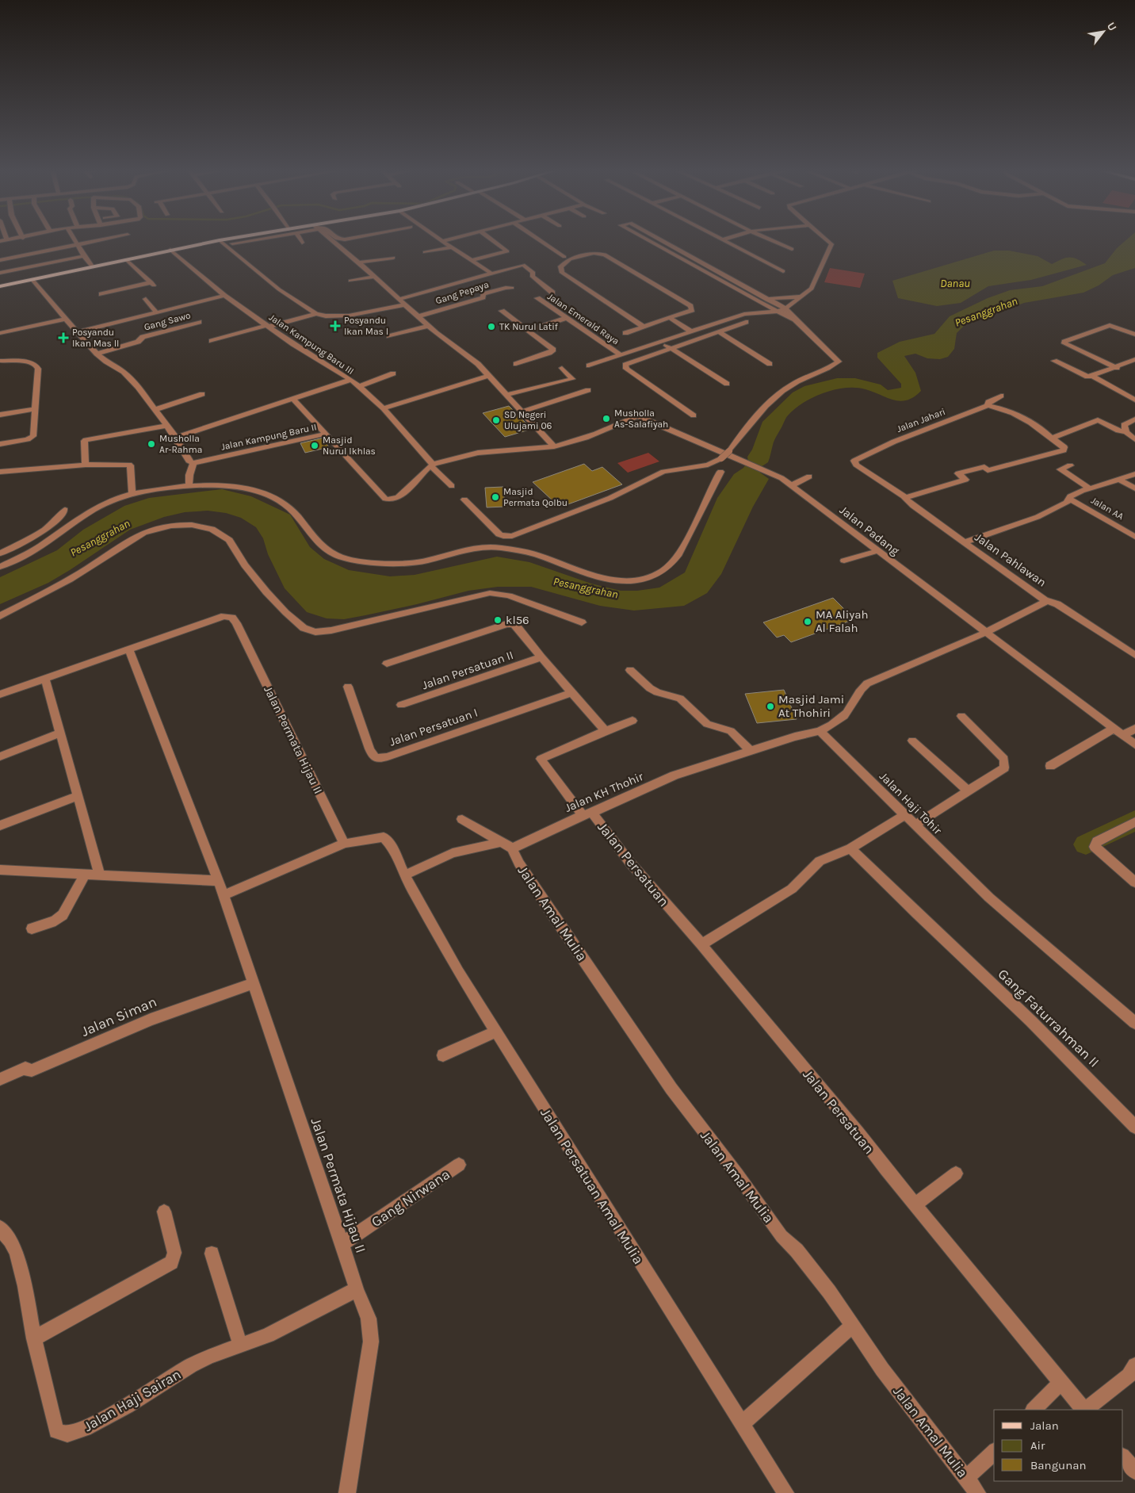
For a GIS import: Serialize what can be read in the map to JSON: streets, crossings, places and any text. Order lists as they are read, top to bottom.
{
  "streets": {
    "street": [
      "Gang Pepaya",
      "Jalan Emerald Raya",
      "Gang Sawo",
      "Jalan Kampung Baru III",
      "Jalan Jahari",
      "Jalan Kampung Baru II",
      "Jalan AA",
      "Jalan Padang",
      "Jalan Pahlawan",
      "Jalan Persatuan II",
      "Jalan Persatuan I",
      "Jalan Permata Hijau II",
      "Jalan KH Thohir",
      "Jalan Haji Tohir",
      "Jalan Persatuan",
      "Jalan Amal Mulia",
      "Jalan Siman",
      "Gang Faturrahman II",
      "Jalan Persatuan Amal Mulia",
      "Gang Nirwana",
      "Jalan Haji Sairan"
    ]
  },
  "crossings": [
    ["Jalan Kampung Baru III", "Jalan Kampung Baru II"],
    ["Jalan Kampung Baru III", "Jalan Padang"],
    ["Jalan Jahari", "Jalan Pahlawan"],
    ["Jalan Kampung Baru II", "Jalan Padang"],
    ["Jalan AA", "Jalan Pahlawan"],
    ["Jalan Padang", "Jalan Pahlawan"],
    ["Jalan Permata Hijau II", "Jalan Siman"],
    ["Jalan Permata Hijau II", "Jalan Persatuan Amal Mulia"],
    ["Jalan Permata Hijau II", "Gang Nirwana"],
    ["Jalan Permata Hijau II", "Jalan Haji Sairan"],
    ["Jalan KH Thohir", "Jalan Haji Tohir"],
    ["Jalan KH Thohir", "Jalan Persatuan"],
    ["Jalan KH Thohir", "Jalan Amal Mulia"],
    ["Jalan KH Thohir", "Jalan Persatuan Amal Mulia"]
  ],
  "water": ["Danau", "Pesanggrahan"],
  "places": {
    "health": ["Posyandu Ikan Mas I", "Posyandu Ikan Mas II"],
    "other": [
      "TK Nurul Latif",
      "Musholla As-Salafiyah",
      "SD Negeri Ulujami 06",
      "Musholla Ar-Rahma",
      "Masjid Nurul Ikhlas",
      "Masjid Permata Qolbu",
      "kl56",
      "MA Aliyah Al Falah",
      "Masjid Jami At Thohiri"
    ]
  },
  "legend": ["Jalan", "Air", "Bangunan"],
  "north": "top right"
}
